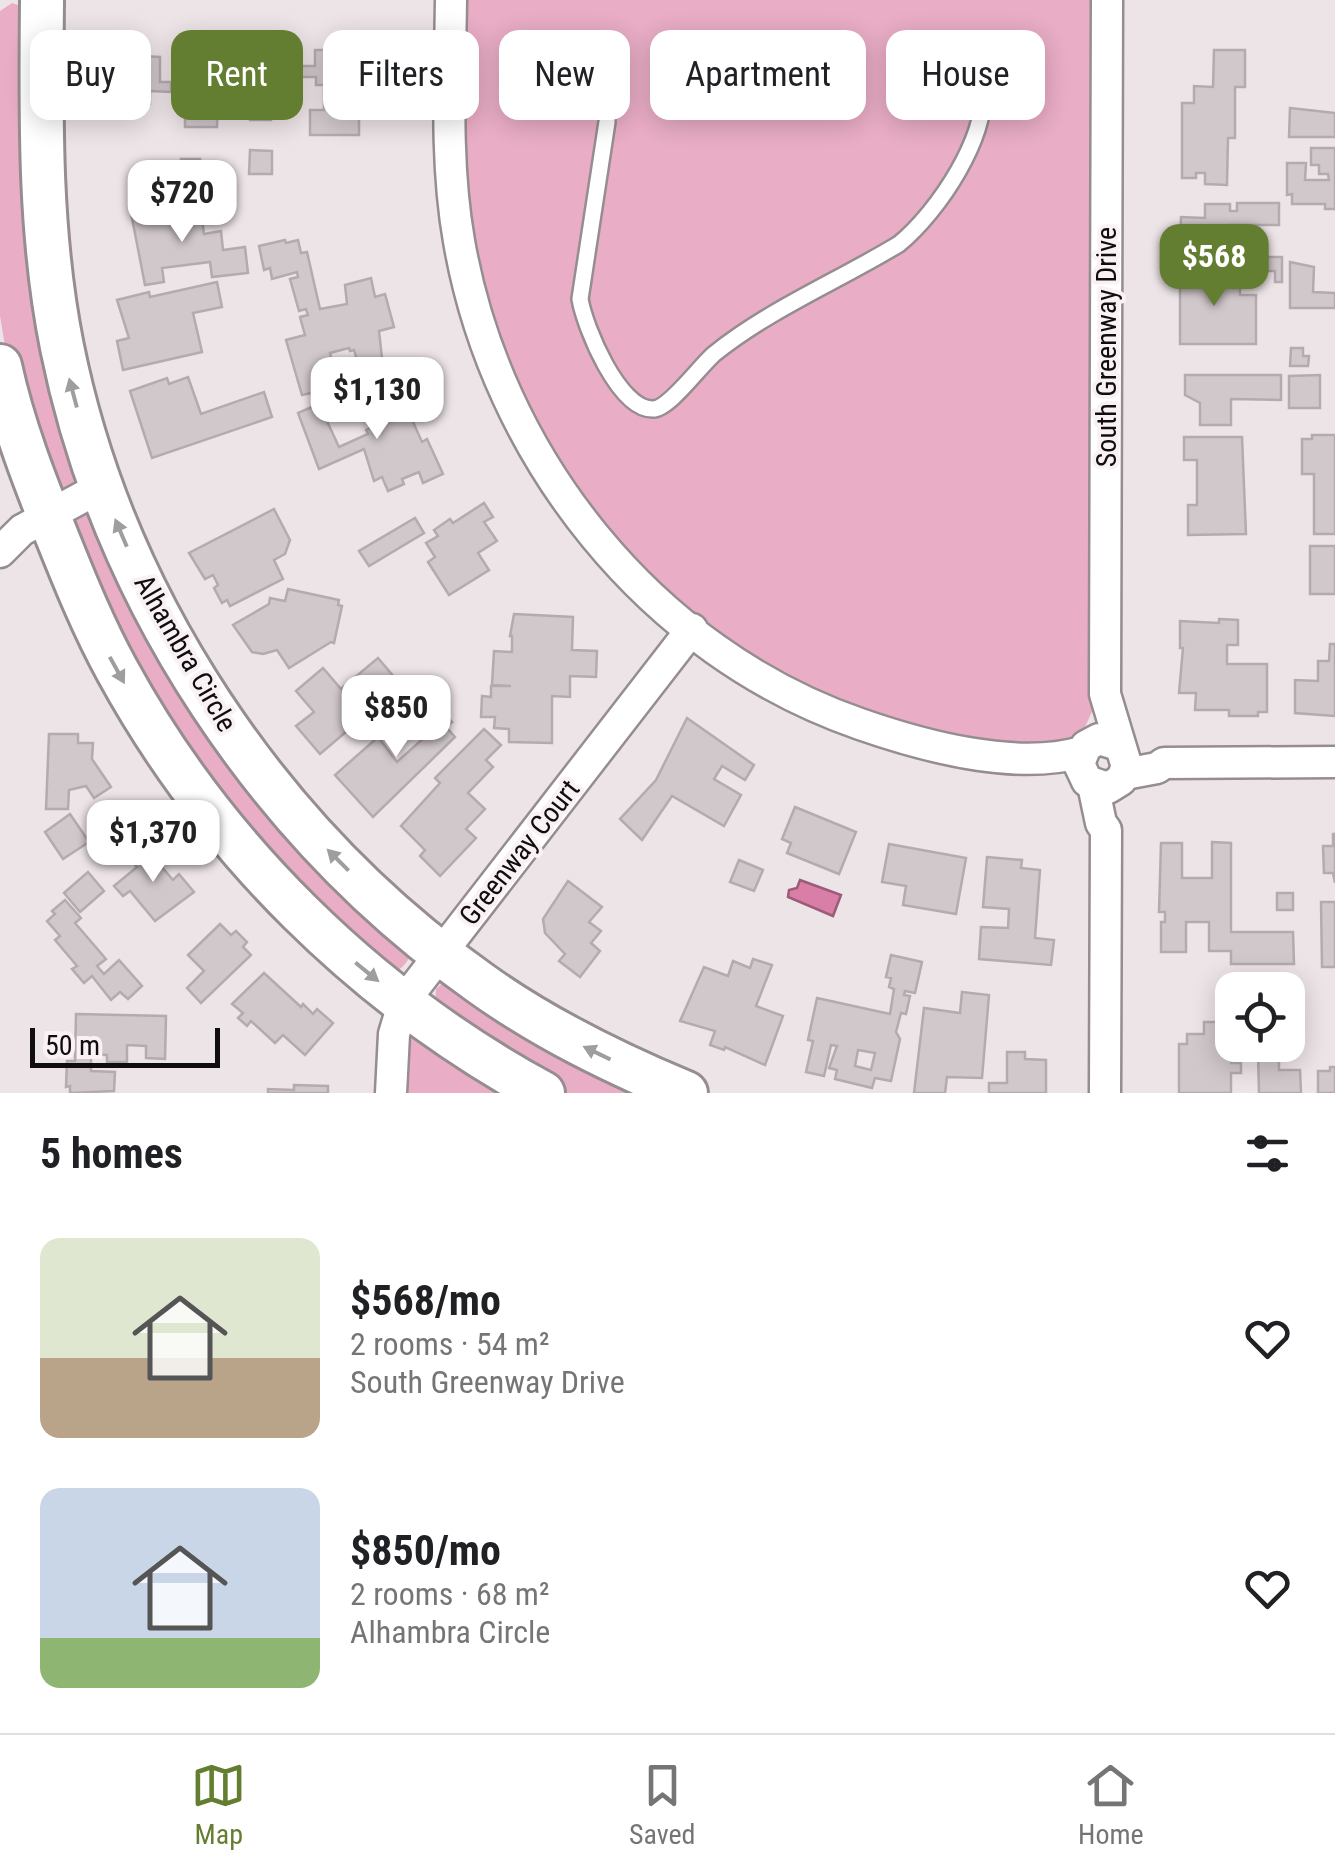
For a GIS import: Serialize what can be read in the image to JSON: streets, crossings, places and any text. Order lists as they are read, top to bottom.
{
  "streets": {
    "street": ["South Greenway Drive", "Alhambra Circle", "Greenway Court"]
  },
  "crossings": [
    ["Alhambra Circle", "Greenway Court"]
  ],
  "scale_bar": "50 m",
  "page": {
    "chip": [
      "Buy",
      "Rent",
      "Filters",
      "New",
      "Apartment",
      "House"
    ],
    "price": [
      "$720",
      "$568",
      "$1,130",
      "$850",
      "$1,370"
    ],
    "scale": "50 m",
    "heading": "5 homes",
    "list": [
      {
        "name": "$568/mo",
        "note": "2 rooms · 54 m² · South Greenway Drive"
      },
      {
        "name": "$850/mo",
        "note": "2 rooms · 68 m² · Alhambra Circle"
      }
    ],
    "tabs": ["Map", "Saved", "Home"]
  }
}
